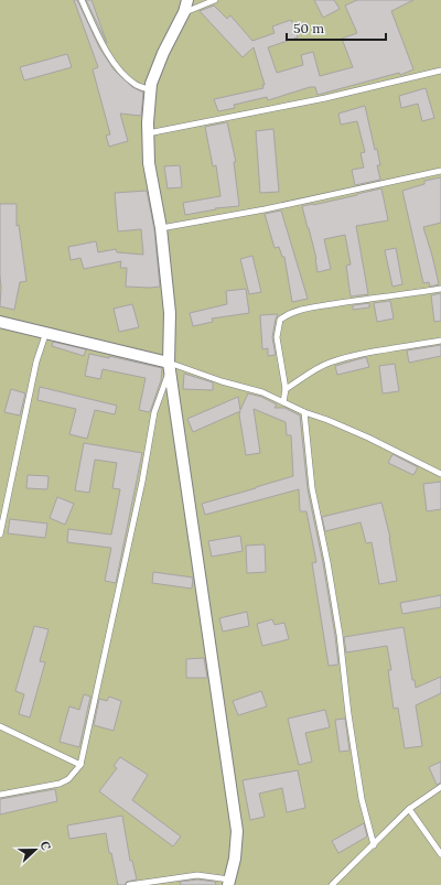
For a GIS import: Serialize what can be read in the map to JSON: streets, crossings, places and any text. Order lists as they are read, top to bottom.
{
  "scale_bar": "50 m",
  "north": "right"
}
